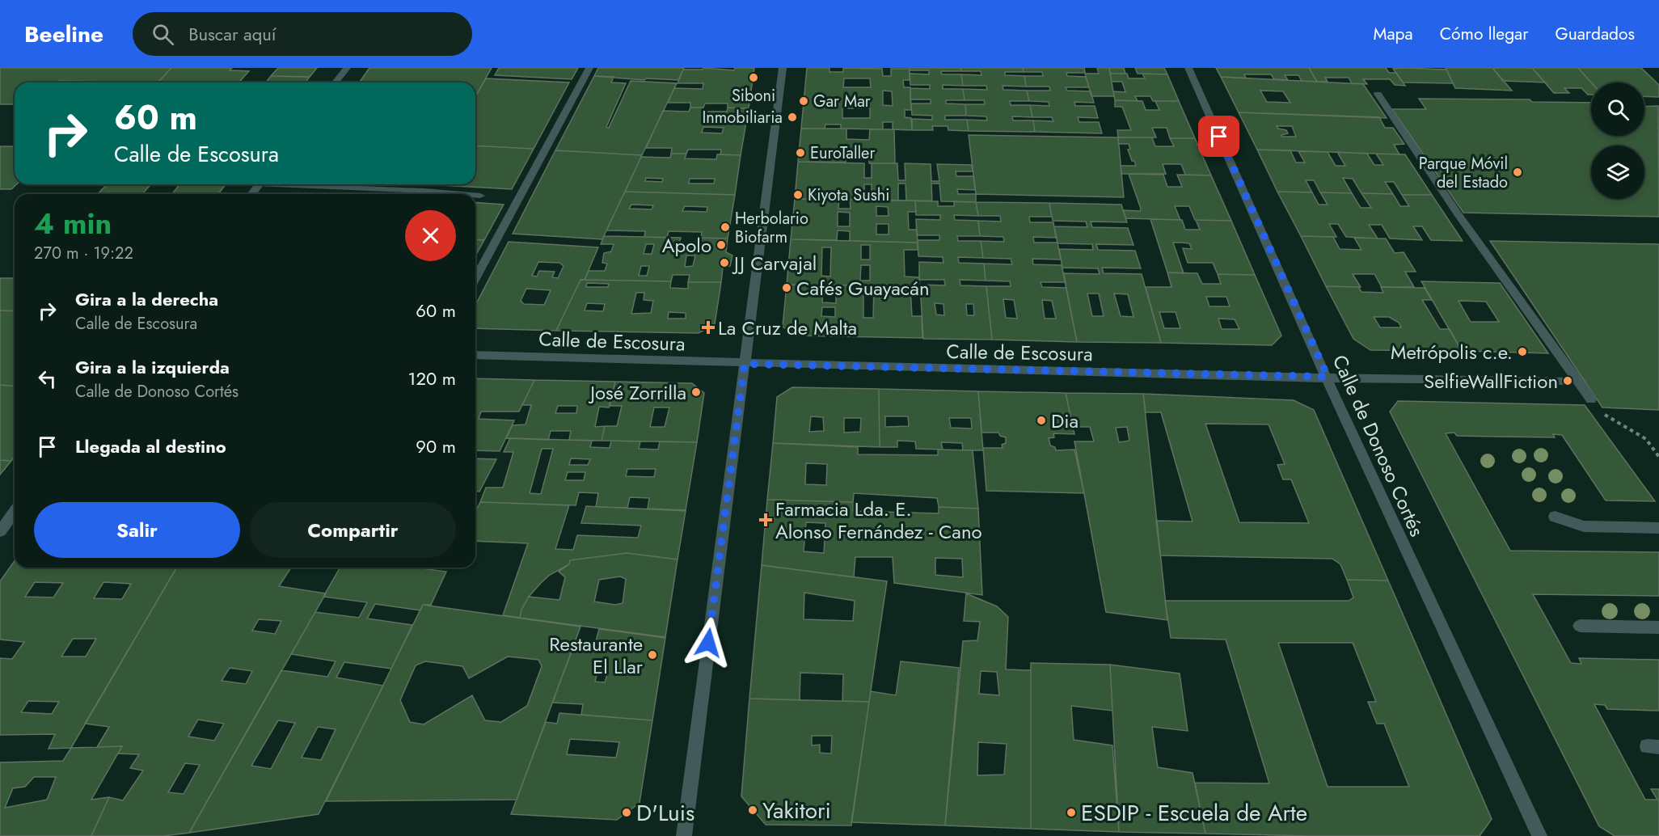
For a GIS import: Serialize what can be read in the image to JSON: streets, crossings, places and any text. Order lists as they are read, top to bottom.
{
  "streets": {
    "street": ["Calle de Escosura", "Calle de Donoso Cortés"]
  },
  "crossings": [
    ["Calle de Escosura", "Calle de Donoso Cortés"]
  ],
  "places": {
    "other": [
      "Siboni",
      "Gar Mar",
      "Inmobiliaria",
      "EuroTaller",
      "Parque Móvil del Estado",
      "Kiyota Sushi",
      "Herbolario Biofarm",
      "Apolo",
      "JJ Carvajal",
      "Cafés Guayacán",
      "Metrópolis c.e.",
      "SelfieWallFiction",
      "José Zorrilla",
      "Dia",
      "Restaurante El Llar",
      "Yakitori",
      "D'Luis",
      "ESDIP - Escuela de Arte"
    ],
    "health": ["La Cruz de Malta", "Farmacia Lda. E. Alonso Fernández - Cano"]
  },
  "page": {
    "header": "Beeline",
    "search": "Buscar aquí",
    "nav": ["Mapa", "Cómo llegar", "Guardados"],
    "turn": ["60 m", "Calle de Escosura"],
    "heading": ["4 min", "270 m · 19:22"],
    "list": [
      {
        "name": "Gira a la derecha",
        "note": "Calle de Escosura",
        "value": "60 m"
      },
      {
        "name": "Gira a la izquierda",
        "note": "Calle de Donoso Cortés",
        "value": "120 m"
      },
      {
        "name": "Llegada al destino",
        "value": "90 m"
      }
    ],
    "buttons": ["Salir", "Compartir"]
  }
}
